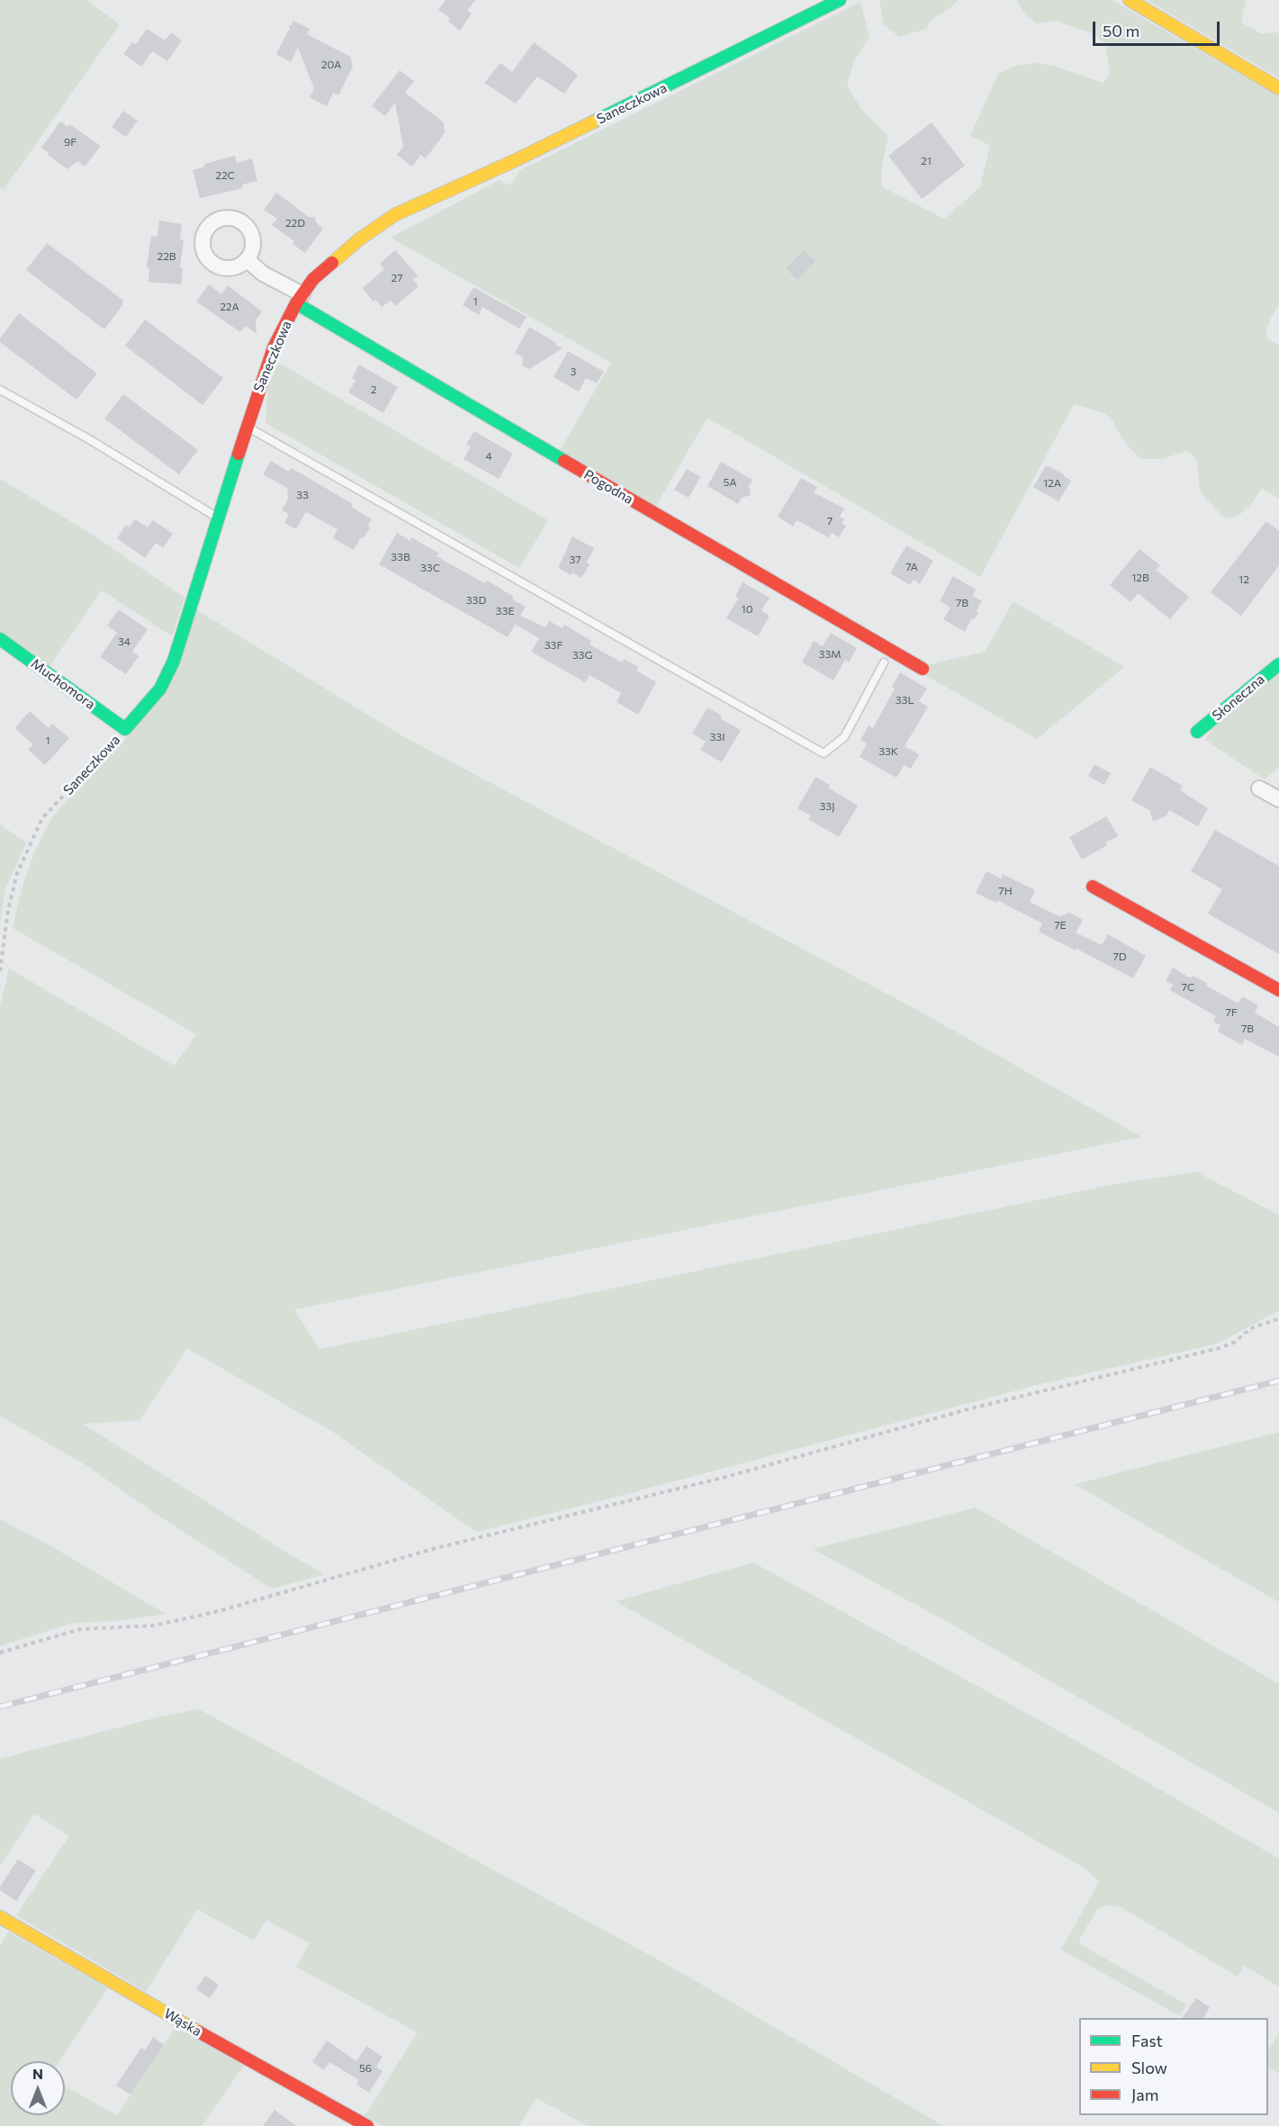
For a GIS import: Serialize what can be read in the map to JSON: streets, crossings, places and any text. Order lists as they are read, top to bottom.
{
  "streets": {
    "street": [
      "Saneczkowa",
      "Pogodna",
      "Muchomora",
      "Słoneczna",
      "Wąska"
    ]
  },
  "crossings": [
    ["Saneczkowa", "Pogodna"],
    ["Saneczkowa", "Muchomora"]
  ],
  "house_numbers": [
    "20A",
    "9F",
    "21",
    "22C",
    "22D",
    "22B",
    "27",
    "1",
    "22A",
    "3",
    "2",
    "4",
    "5A",
    "12A",
    "33",
    "7",
    "33B",
    "37",
    "7A",
    "33C",
    "12B",
    "12",
    "33D",
    "7B",
    "10",
    "33E",
    "34",
    "33F",
    "33M",
    "33G",
    "33L",
    "33I",
    "1",
    "33K",
    "33J",
    "7H",
    "7E",
    "7D",
    "7C",
    "7F",
    "7B",
    "56"
  ],
  "legend": ["Fast", "Slow", "Jam"],
  "scale_bar": "50 m",
  "north": "top"
}
